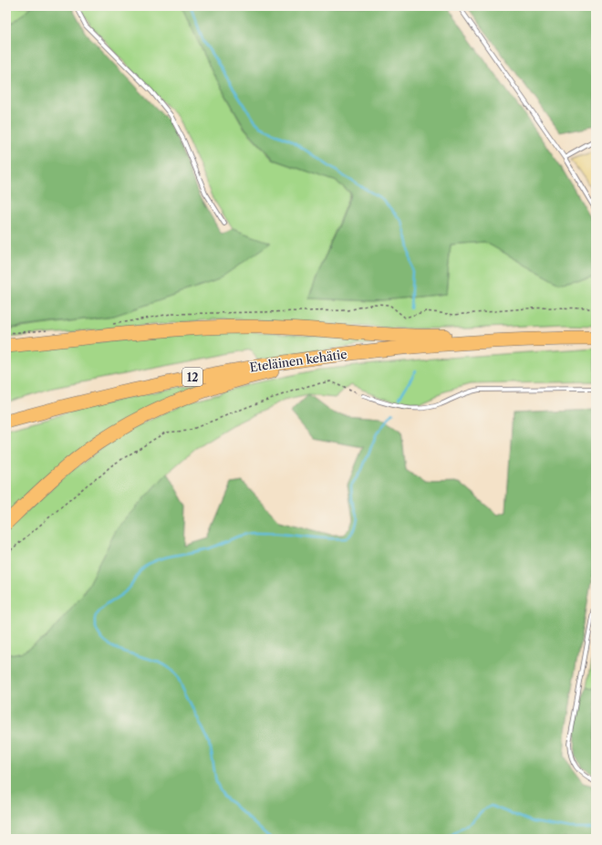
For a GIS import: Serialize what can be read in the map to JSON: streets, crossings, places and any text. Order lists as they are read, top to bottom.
{
  "streets": {
    "highway": ["Eteläinen kehätie", "12"]
  }
}
